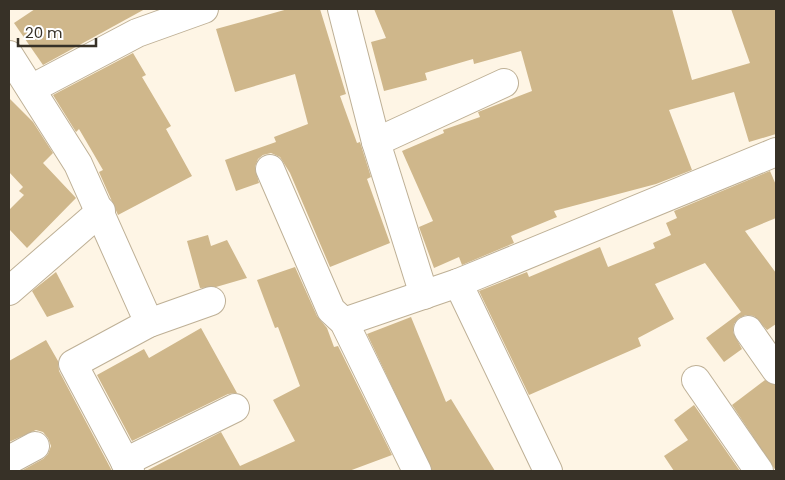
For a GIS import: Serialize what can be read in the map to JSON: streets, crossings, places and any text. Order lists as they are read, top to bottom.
{
  "scale_bar": "20 m"
}
